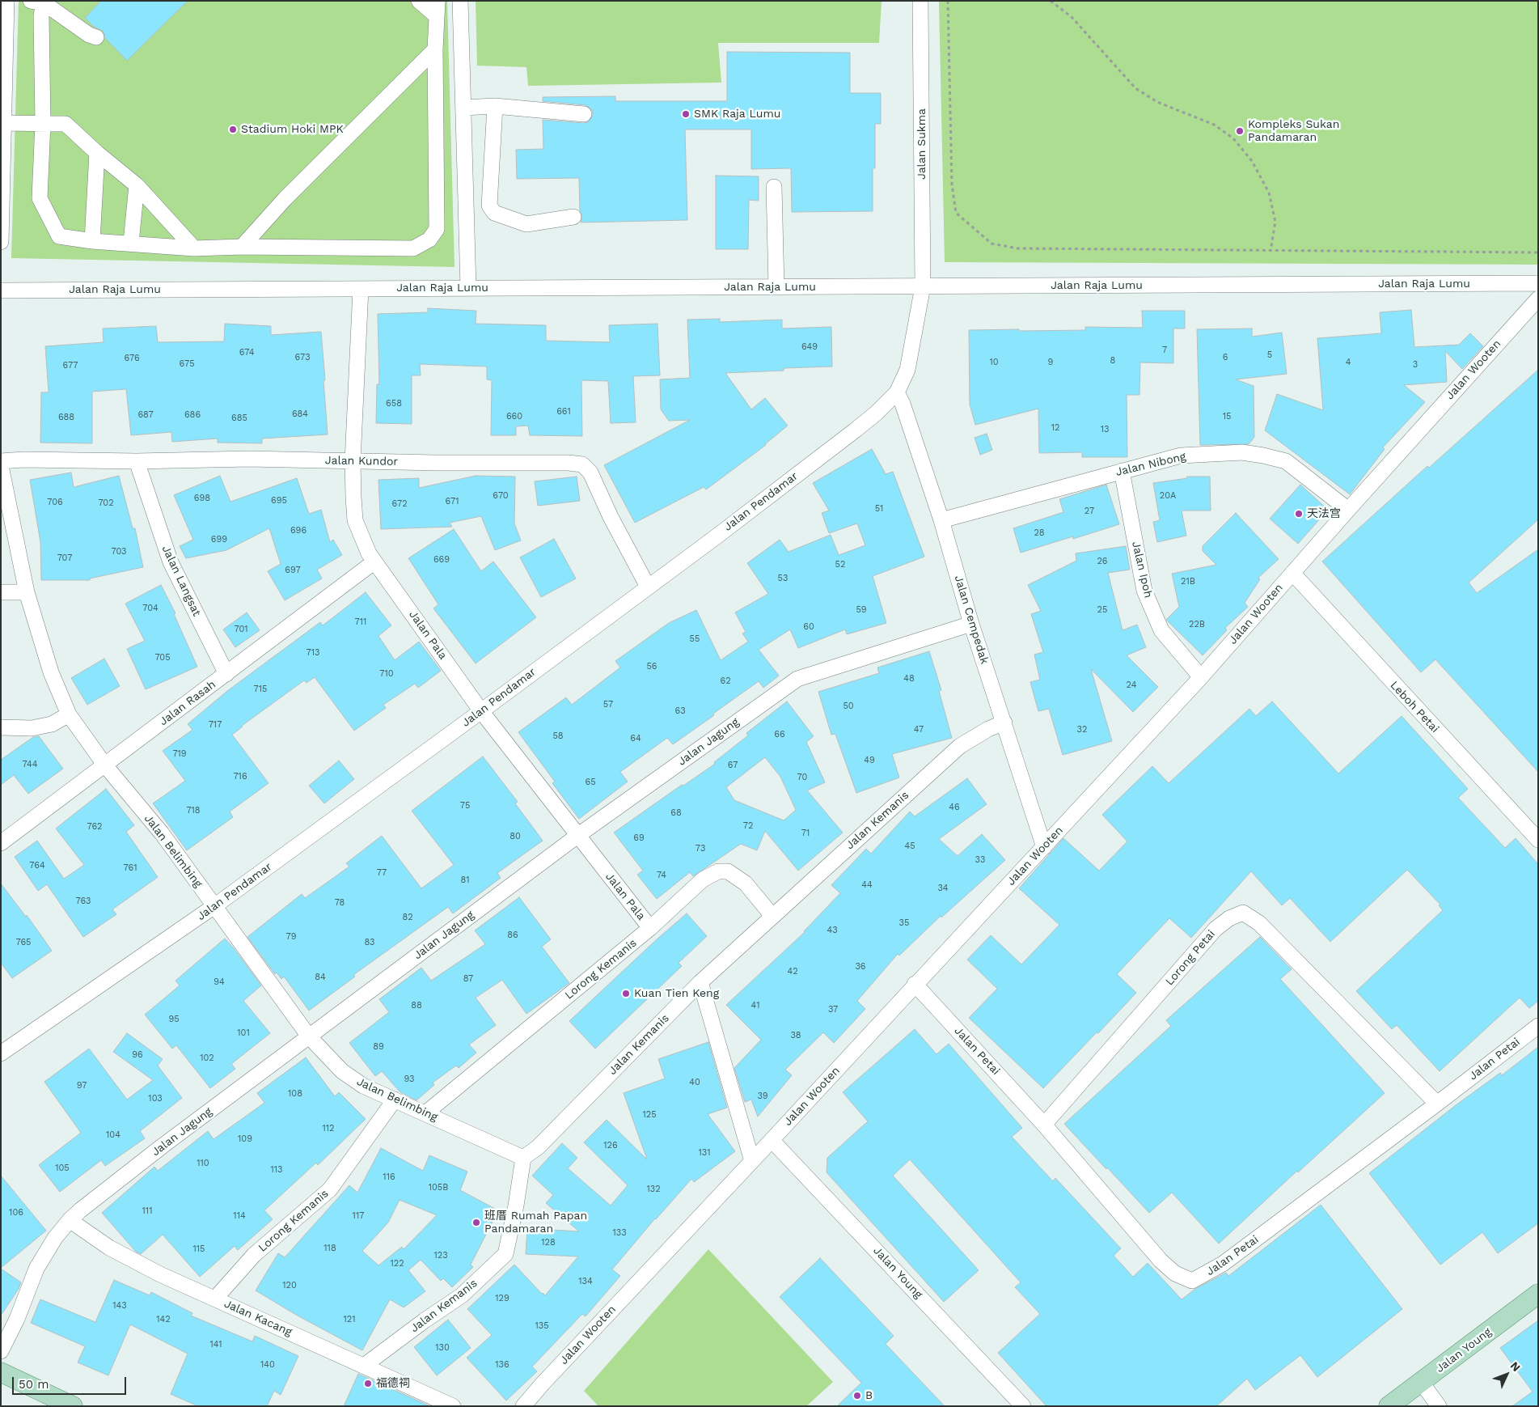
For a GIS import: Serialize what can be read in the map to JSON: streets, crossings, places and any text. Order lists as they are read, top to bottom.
{
  "streets": {
    "main road": ["Jalan Young"],
    "street": [
      "Jalan Sukma",
      "Jalan Raja Lumu",
      "Jalan Wooten",
      "Jalan Kundor",
      "Jalan Nibong",
      "Jalan Pendamar",
      "Jalan Ipoh",
      "Jalan Langsat",
      "Jalan Cempedak",
      "Jalan Pala",
      "Jalan Rasah",
      "Leboh Petai",
      "Jalan Jagung",
      "Jalan Kemanis",
      "Jalan Belimbing",
      "Lorong Petai",
      "Lorong Kemanis",
      "Jalan Petai",
      "Jalan Kacang"
    ]
  },
  "crossings": [
    ["Jalan Sukma", "Jalan Raja Lumu"],
    ["Jalan Sukma", "Jalan Pendamar"],
    ["Jalan Raja Lumu", "Jalan Pendamar"],
    ["Jalan Raja Lumu", "Jalan Pala"],
    ["Jalan Wooten", "Jalan Nibong"],
    ["Jalan Wooten", "Jalan Ipoh"],
    ["Jalan Wooten", "Jalan Cempedak"],
    ["Jalan Wooten", "Leboh Petai"],
    ["Jalan Wooten", "Jalan Petai"],
    ["Jalan Wooten", "Jalan Young"],
    ["Jalan Kundor", "Jalan Pendamar"],
    ["Jalan Kundor", "Jalan Langsat"],
    ["Jalan Kundor", "Jalan Pala"],
    ["Jalan Nibong", "Jalan Ipoh"],
    ["Jalan Nibong", "Jalan Cempedak"],
    ["Jalan Pendamar", "Jalan Cempedak"],
    ["Jalan Pendamar", "Jalan Pala"],
    ["Jalan Pendamar", "Jalan Belimbing"],
    ["Jalan Langsat", "Jalan Rasah"],
    ["Jalan Cempedak", "Jalan Jagung"],
    ["Jalan Cempedak", "Jalan Kemanis"],
    ["Jalan Pala", "Jalan Rasah"],
    ["Jalan Pala", "Jalan Jagung"],
    ["Jalan Pala", "Lorong Kemanis"],
    ["Jalan Rasah", "Jalan Belimbing"],
    ["Jalan Jagung", "Jalan Belimbing"],
    ["Jalan Jagung", "Jalan Kacang"],
    ["Jalan Kemanis", "Jalan Belimbing"],
    ["Jalan Kemanis", "Lorong Kemanis"],
    ["Jalan Kemanis", "Jalan Kacang"],
    ["Jalan Belimbing", "Lorong Kemanis"],
    ["Lorong Petai", "Jalan Petai"],
    ["Lorong Kemanis", "Jalan Kacang"]
  ],
  "places": [
    "SMK Raja Lumu",
    "Stadium Hoki MPK",
    "Kompleks Sukan Pandamaran",
    "天法宫",
    "Kuan Tien Keng",
    "班厝 Rumah Papan Pandamaran",
    "福德祠",
    "B"
  ],
  "house_numbers": [
    "649",
    "7",
    "674",
    "5",
    "673",
    "6",
    "676",
    "8",
    "10",
    "9",
    "4",
    "675",
    "3",
    "677",
    "658",
    "661",
    "684",
    "687",
    "686",
    "660",
    "15",
    "688",
    "685",
    "12",
    "13",
    "670",
    "20A",
    "698",
    "695",
    "671",
    "706",
    "702",
    "672",
    "51",
    "27",
    "696",
    "28",
    "699",
    "703",
    "707",
    "669",
    "26",
    "52",
    "697",
    "53",
    "21B",
    "704",
    "59",
    "25",
    "711",
    "22B",
    "60",
    "701",
    "55",
    "713",
    "705",
    "56",
    "710",
    "48",
    "62",
    "24",
    "715",
    "57",
    "50",
    "63",
    "717",
    "47",
    "32",
    "66",
    "58",
    "64",
    "719",
    "49",
    "744",
    "67",
    "716",
    "70",
    "65",
    "75",
    "46",
    "718",
    "68",
    "72",
    "762",
    "71",
    "80",
    "69",
    "45",
    "73",
    "33",
    "764",
    "761",
    "77",
    "74",
    "81",
    "44",
    "34",
    "763",
    "78",
    "82",
    "35",
    "43",
    "86",
    "79",
    "765",
    "83",
    "36",
    "42",
    "84",
    "87",
    "94",
    "88",
    "41",
    "37",
    "95",
    "101",
    "38",
    "89",
    "96",
    "102",
    "93",
    "40",
    "97",
    "108",
    "39",
    "103",
    "125",
    "112",
    "104",
    "109",
    "126",
    "131",
    "110",
    "105",
    "113",
    "116",
    "105B",
    "132",
    "111",
    "106",
    "114",
    "117",
    "133",
    "128",
    "118",
    "115",
    "123",
    "122",
    "134",
    "120",
    "129",
    "143",
    "142",
    "121",
    "135",
    "141",
    "130",
    "140",
    "136"
  ],
  "scale_bar": "50 m",
  "north": "top right"
}
